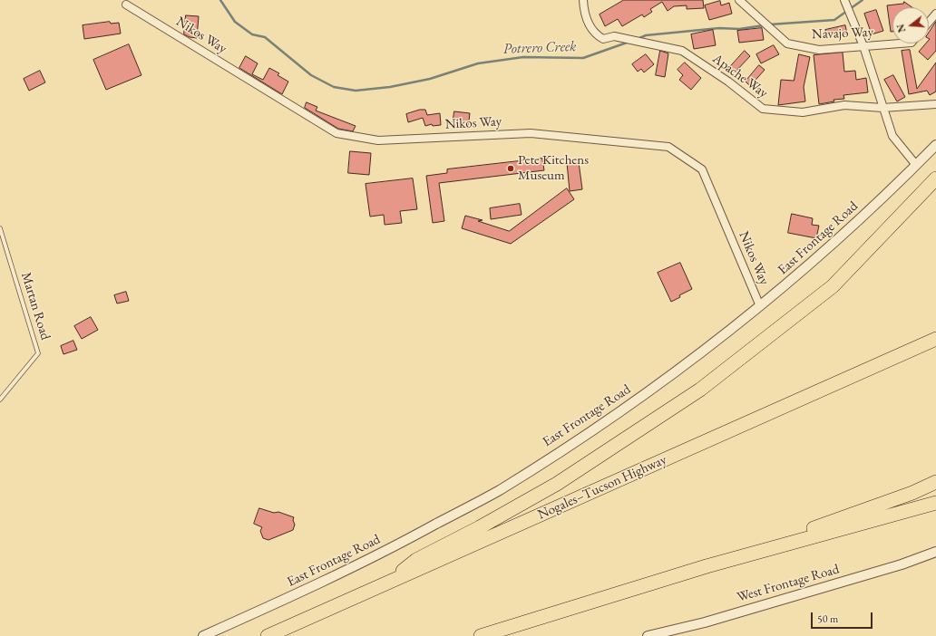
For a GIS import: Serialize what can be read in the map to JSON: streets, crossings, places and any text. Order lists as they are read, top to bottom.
{
  "streets": {
    "highway": ["Nogales–Tucson Highway"],
    "street": [
      "Navajo Way",
      "Nikos Way",
      "Apache Way",
      "East Frontage Road",
      "West Frontage Road"
    ],
    "lane": ["Martan Road"]
  },
  "crossings": [
    ["Nikos Way", "East Frontage Road"]
  ],
  "water": ["Potrero Creek"],
  "places": ["Pete Kitchens Museum"],
  "scale_bar": "50 m",
  "north": "left"
}
